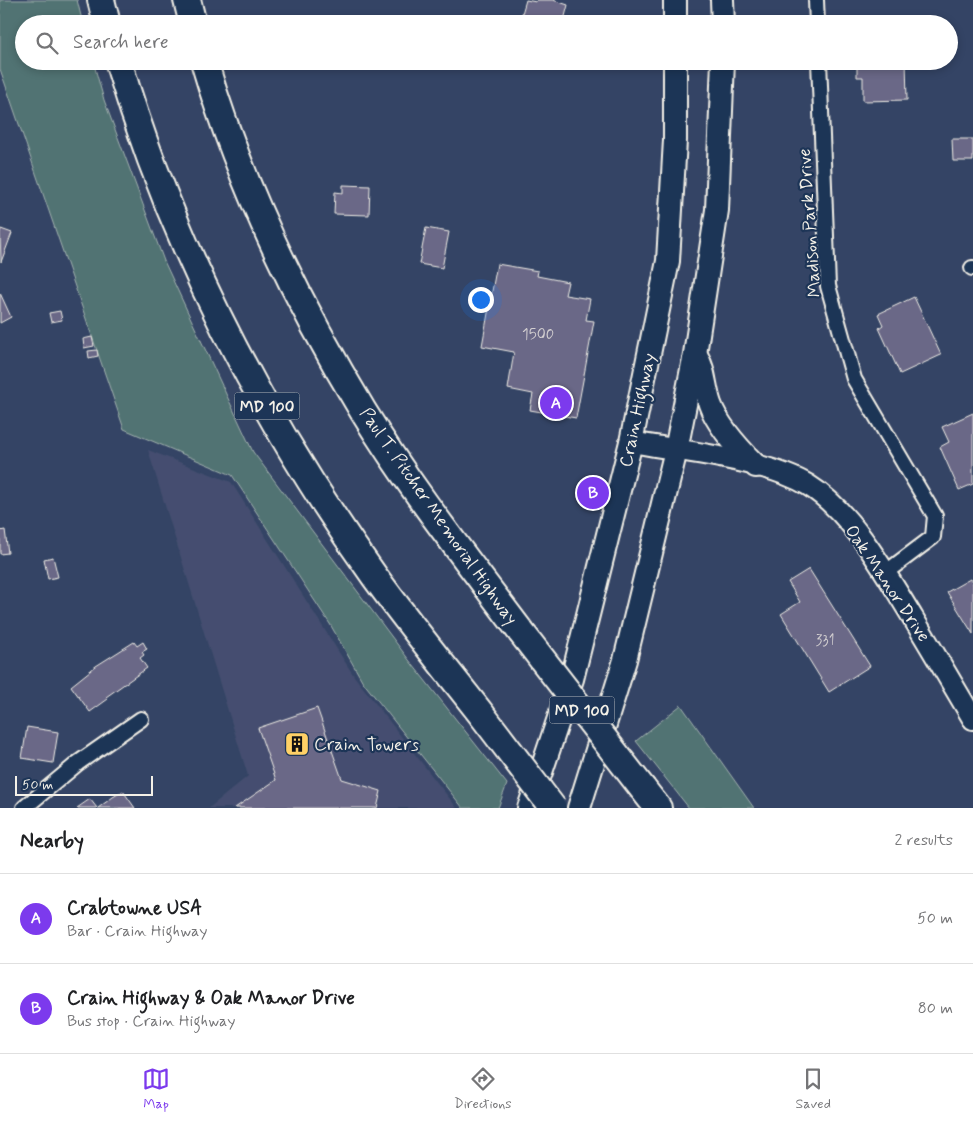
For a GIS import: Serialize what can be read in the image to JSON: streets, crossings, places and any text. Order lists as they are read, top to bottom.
{
  "streets": {
    "highway": ["MD 100", "Paul T. Pitcher Memorial Highway"],
    "main road": ["Crain Highway"],
    "street": ["Madison Park Drive", "Oak Manor Drive"]
  },
  "crossings": [
    ["Madison Park Drive", "Oak Manor Drive"],
    ["Crain Highway", "Oak Manor Drive"]
  ],
  "places": {
    "building": ["Crain Towers"]
  },
  "house_numbers": ["1500", "331"],
  "scale_bar": "50 m",
  "page": {
    "search": "Search here",
    "pins": ["A", "B"],
    "scale": "50 m",
    "heading": ["Nearby", "2 results"],
    "list": [
      {
        "mark": "A",
        "name": "Crabtowne USA",
        "note": "Bar · Crain Highway",
        "value": "50 m"
      },
      {
        "mark": "B",
        "name": "Crain Highway & Oak Manor Drive",
        "note": "Bus stop · Crain Highway",
        "value": "80 m"
      }
    ],
    "nav": ["Map", "Directions", "Saved"]
  }
}
